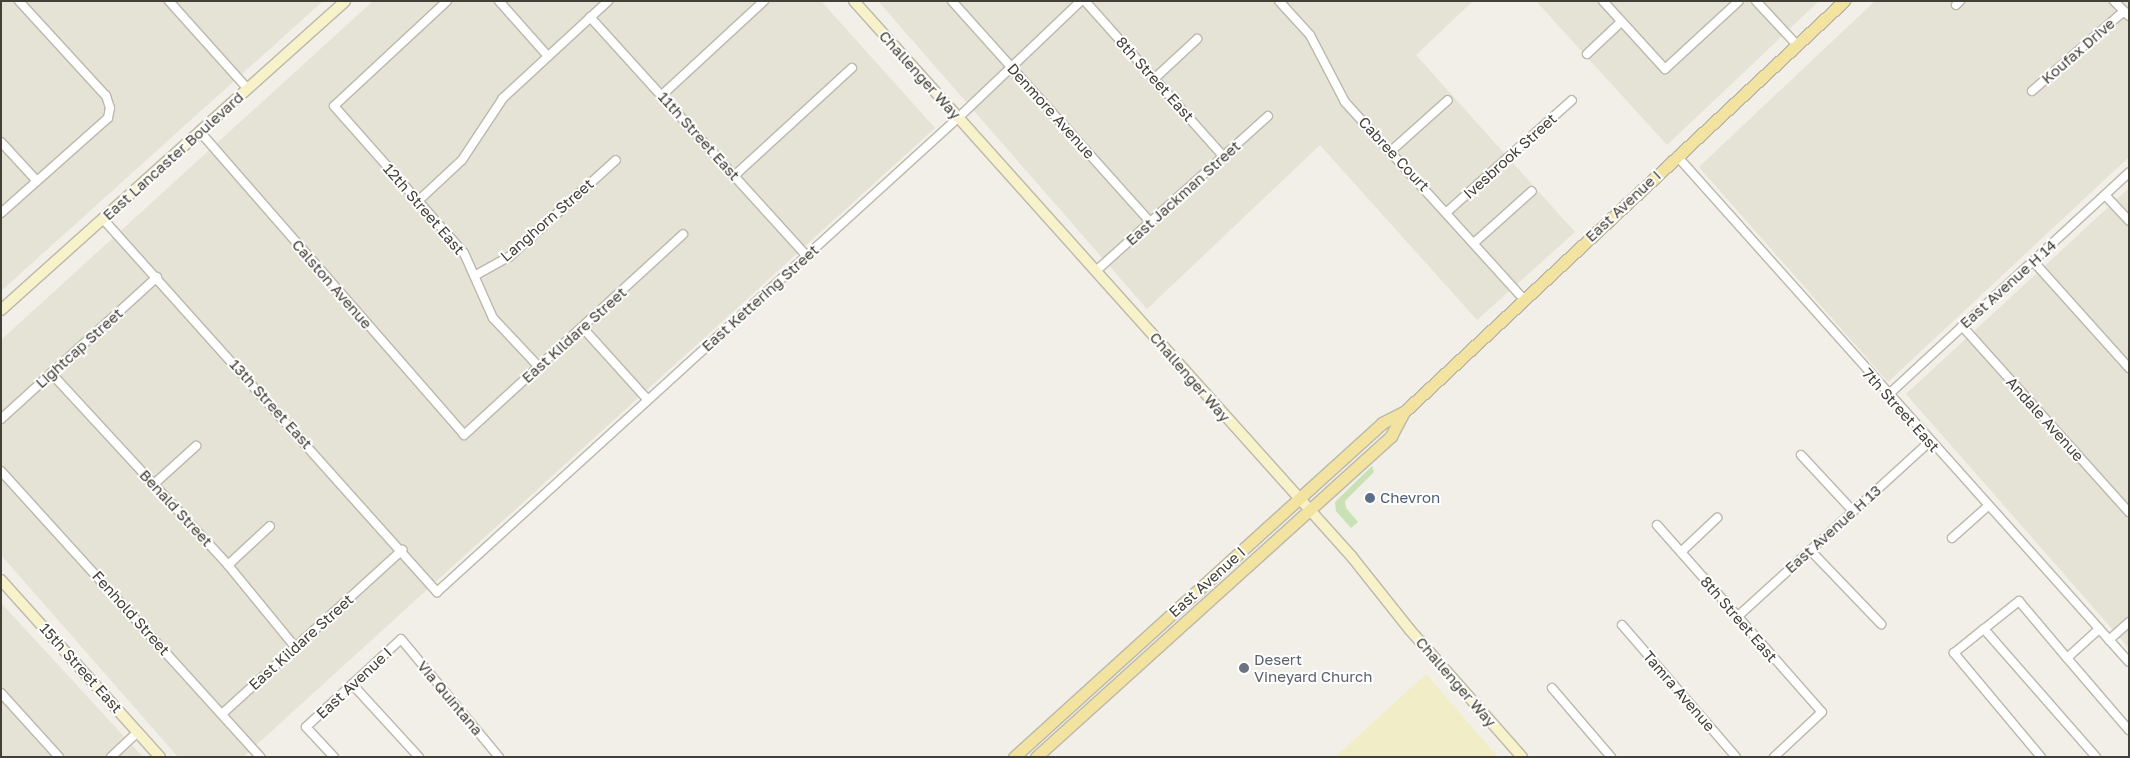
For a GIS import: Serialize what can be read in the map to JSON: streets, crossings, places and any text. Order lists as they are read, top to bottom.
{
  "streets": {
    "main road": [
      "Challenger Way",
      "East Lancaster Boulevard",
      "East Avenue I",
      "15th Street East"
    ],
    "street": [
      "Koufax Drive",
      "8th Street East",
      "Denmore Avenue",
      "11th Street East",
      "Cabree Court",
      "Ivesbrook Street",
      "East Jackman Street",
      "12th Street East",
      "Langhorn Street",
      "Calston Avenue",
      "East Avenue H 14",
      "East Kettering Street",
      "East Kildare Street",
      "Lightcap Street",
      "13th Street East",
      "7th Street East",
      "Andale Avenue",
      "Benald Street",
      "East Avenue H 13",
      "Fenhold Street",
      "Tamra Avenue",
      "Via Quintana"
    ]
  },
  "crossings": [
    ["Challenger Way", "East Jackman Street"],
    ["Challenger Way", "East Avenue I"],
    ["Challenger Way", "East Kettering Street"],
    ["8th Street East", "East Jackman Street"],
    ["8th Street East", "East Avenue H 13"],
    ["Denmore Avenue", "East Jackman Street"],
    ["Denmore Avenue", "East Kettering Street"],
    ["11th Street East", "East Kettering Street"],
    ["Cabree Court", "Ivesbrook Street"],
    ["Cabree Court", "East Avenue I"],
    ["East Lancaster Boulevard", "Calston Avenue"],
    ["East Lancaster Boulevard", "13th Street East"],
    ["East Avenue I", "7th Street East"],
    ["East Avenue I", "Via Quintana"],
    ["12th Street East", "Langhorn Street"],
    ["12th Street East", "East Kildare Street"],
    ["Calston Avenue", "East Kildare Street"],
    ["East Avenue H 14", "7th Street East"],
    ["East Avenue H 14", "Andale Avenue"],
    ["East Kettering Street", "13th Street East"],
    ["East Kildare Street", "13th Street East"],
    ["East Kildare Street", "Benald Street"],
    ["East Kildare Street", "Fenhold Street"],
    ["Lightcap Street", "13th Street East"],
    ["Lightcap Street", "Benald Street"],
    ["7th Street East", "East Avenue H 13"]
  ],
  "places": ["Chevron", "Desert Vineyard Church"]
}
